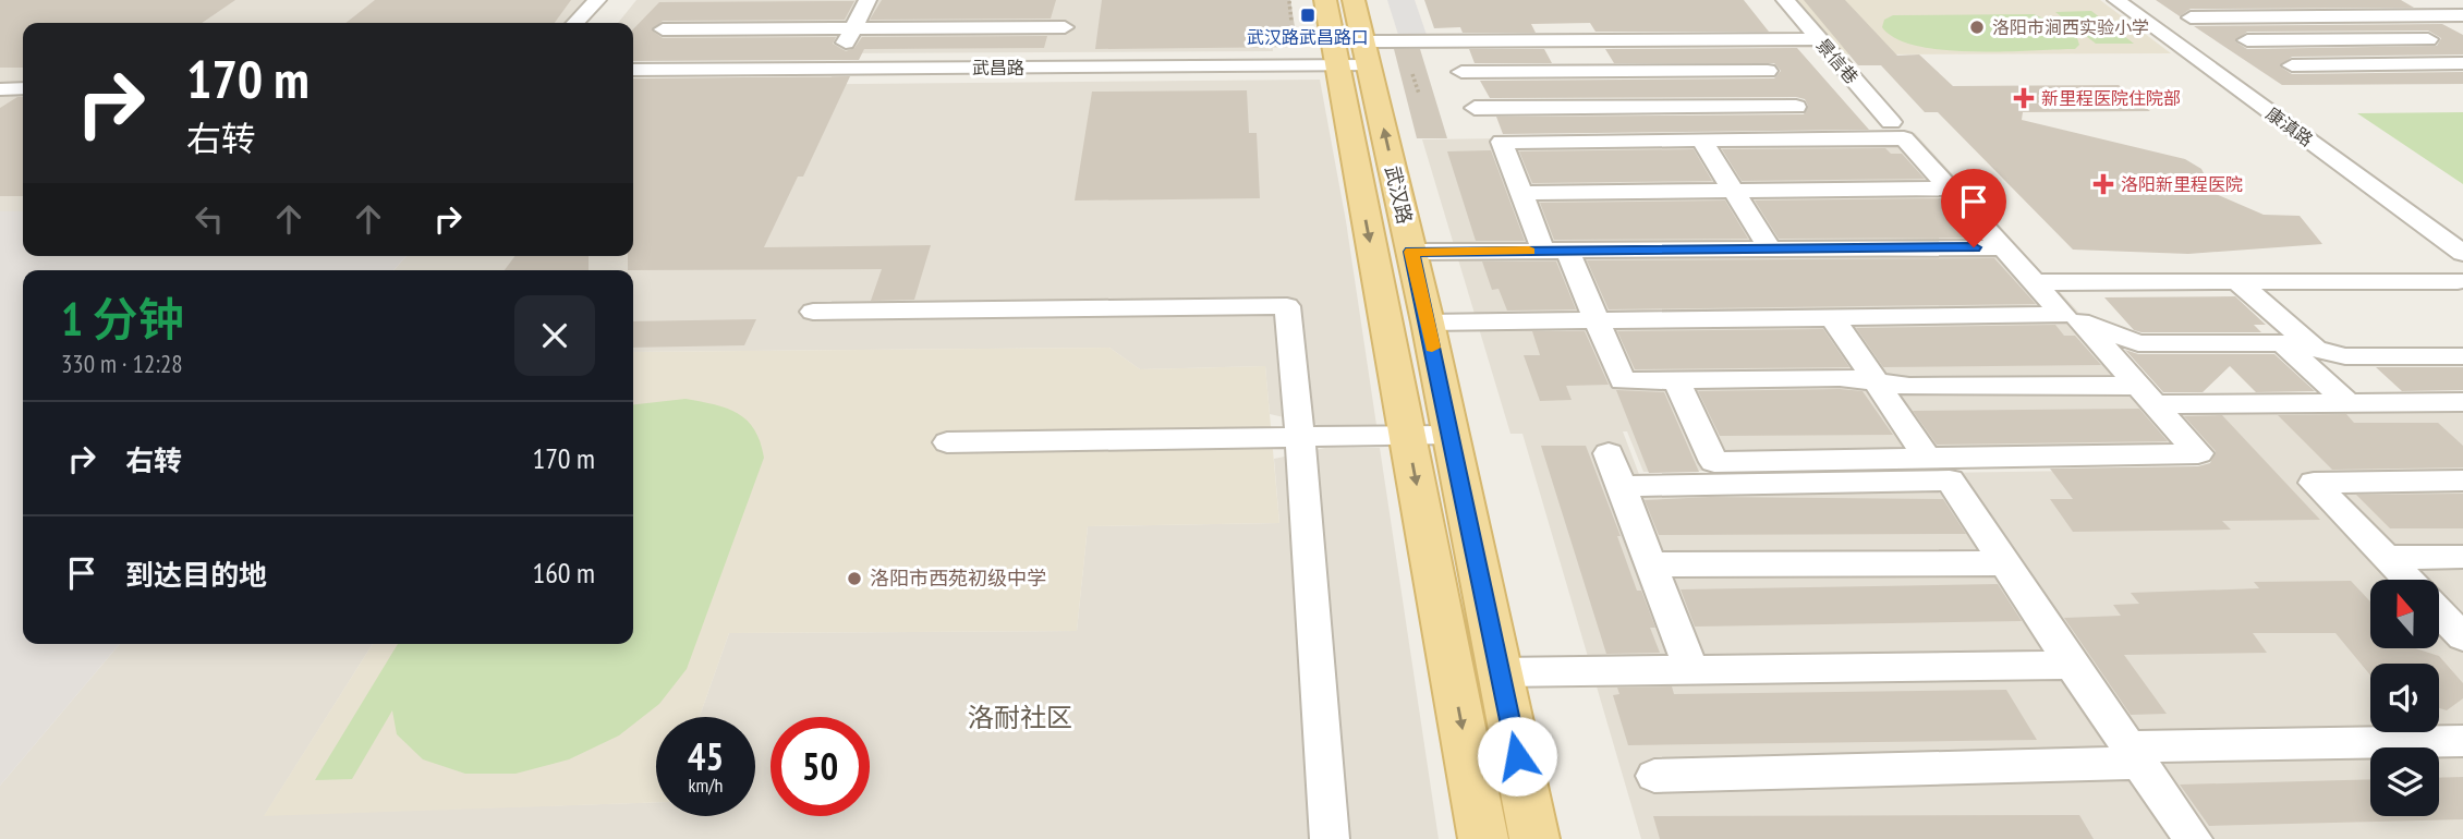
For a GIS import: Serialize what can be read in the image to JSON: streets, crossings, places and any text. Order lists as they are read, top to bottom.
{
  "streets": {
    "main road": ["武汉路"],
    "street": ["景信巷", "武昌路", "康滇路"]
  },
  "crossings": [
    ["景信巷", "武昌路"],
    ["武昌路", "武汉路"]
  ],
  "districts": ["洛耐社区"],
  "places": {
    "transit": ["武汉路武昌路口"],
    "other": ["洛阳市涧西实验小学", "洛阳市西苑初级中学"],
    "health": ["新里程医院住院部", "洛阳新里程医院"]
  },
  "north": "top",
  "page": {
    "turn": ["170 m", "右转"],
    "heading": ["1 分钟", "330 m · 12:28"],
    "list": [
      {
        "name": "右转",
        "value": "170 m"
      },
      {
        "name": "到达目的地",
        "value": "160 m"
      }
    ],
    "speed": "45 km/h",
    "limit": "50"
  }
}
